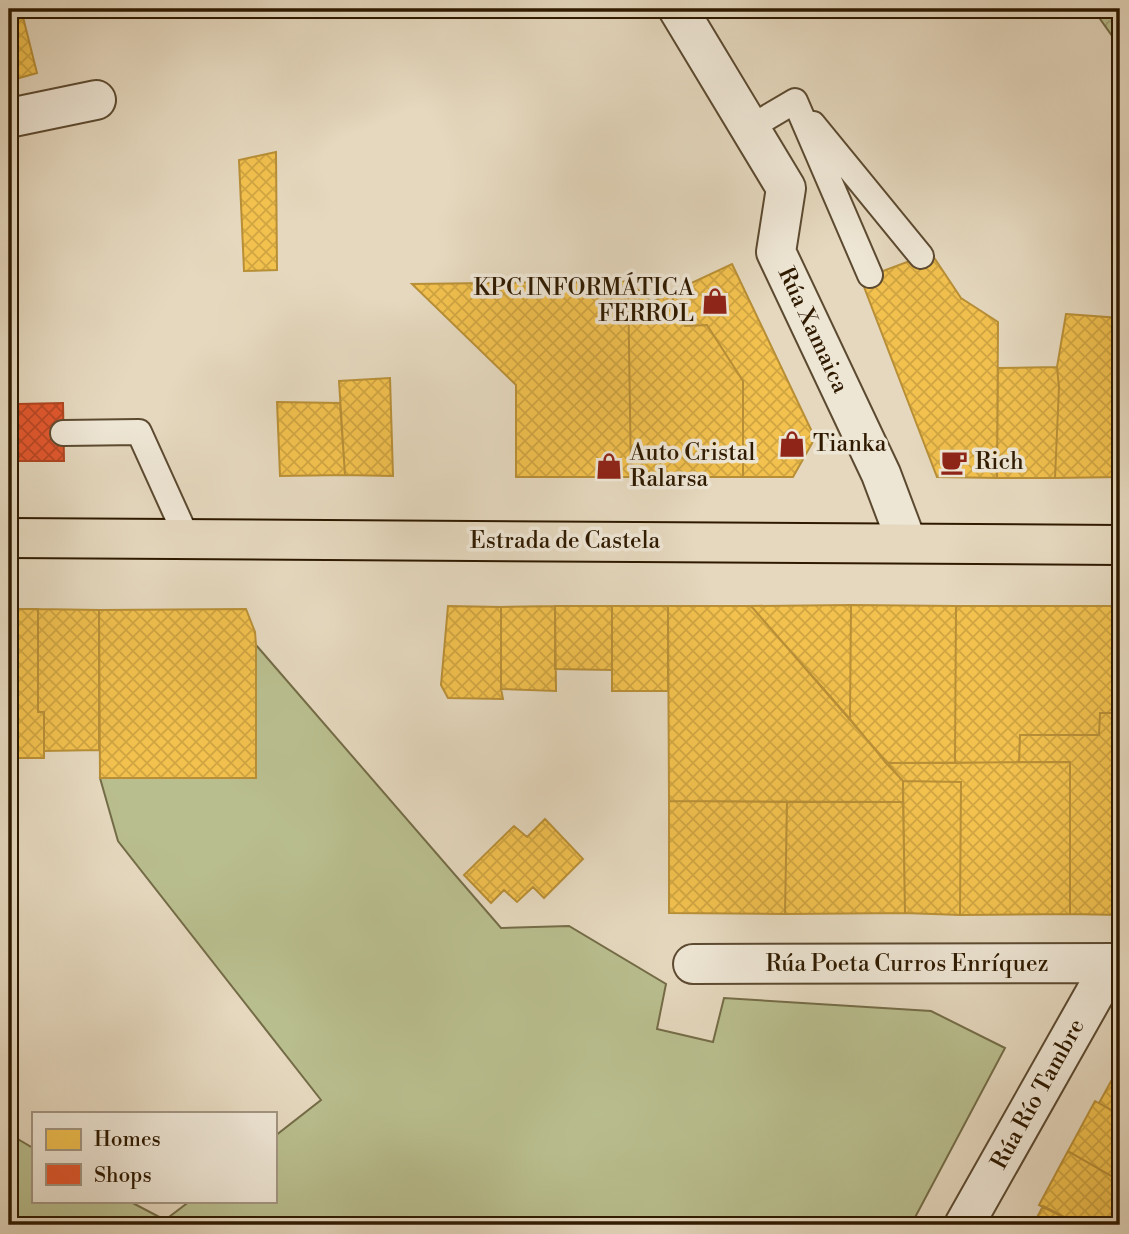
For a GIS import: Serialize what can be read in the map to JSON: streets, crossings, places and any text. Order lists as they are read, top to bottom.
{
  "streets": {
    "main road": ["Estrada de Castela"],
    "street": ["Rúa Xamaica", "Rúa Poeta Curros Enríquez", "Rúa Río Tambre"]
  },
  "crossings": [
    ["Rúa Xamaica", "Estrada de Castela"],
    ["Rúa Poeta Curros Enríquez", "Rúa Río Tambre"]
  ],
  "places": {
    "shop": ["KPC INFORMÁTICA FERROL", "Tianka", "Auto Cristal Ralarsa"],
    "cafe": ["Rich"]
  },
  "legend": ["Homes", "Shops"]
}
